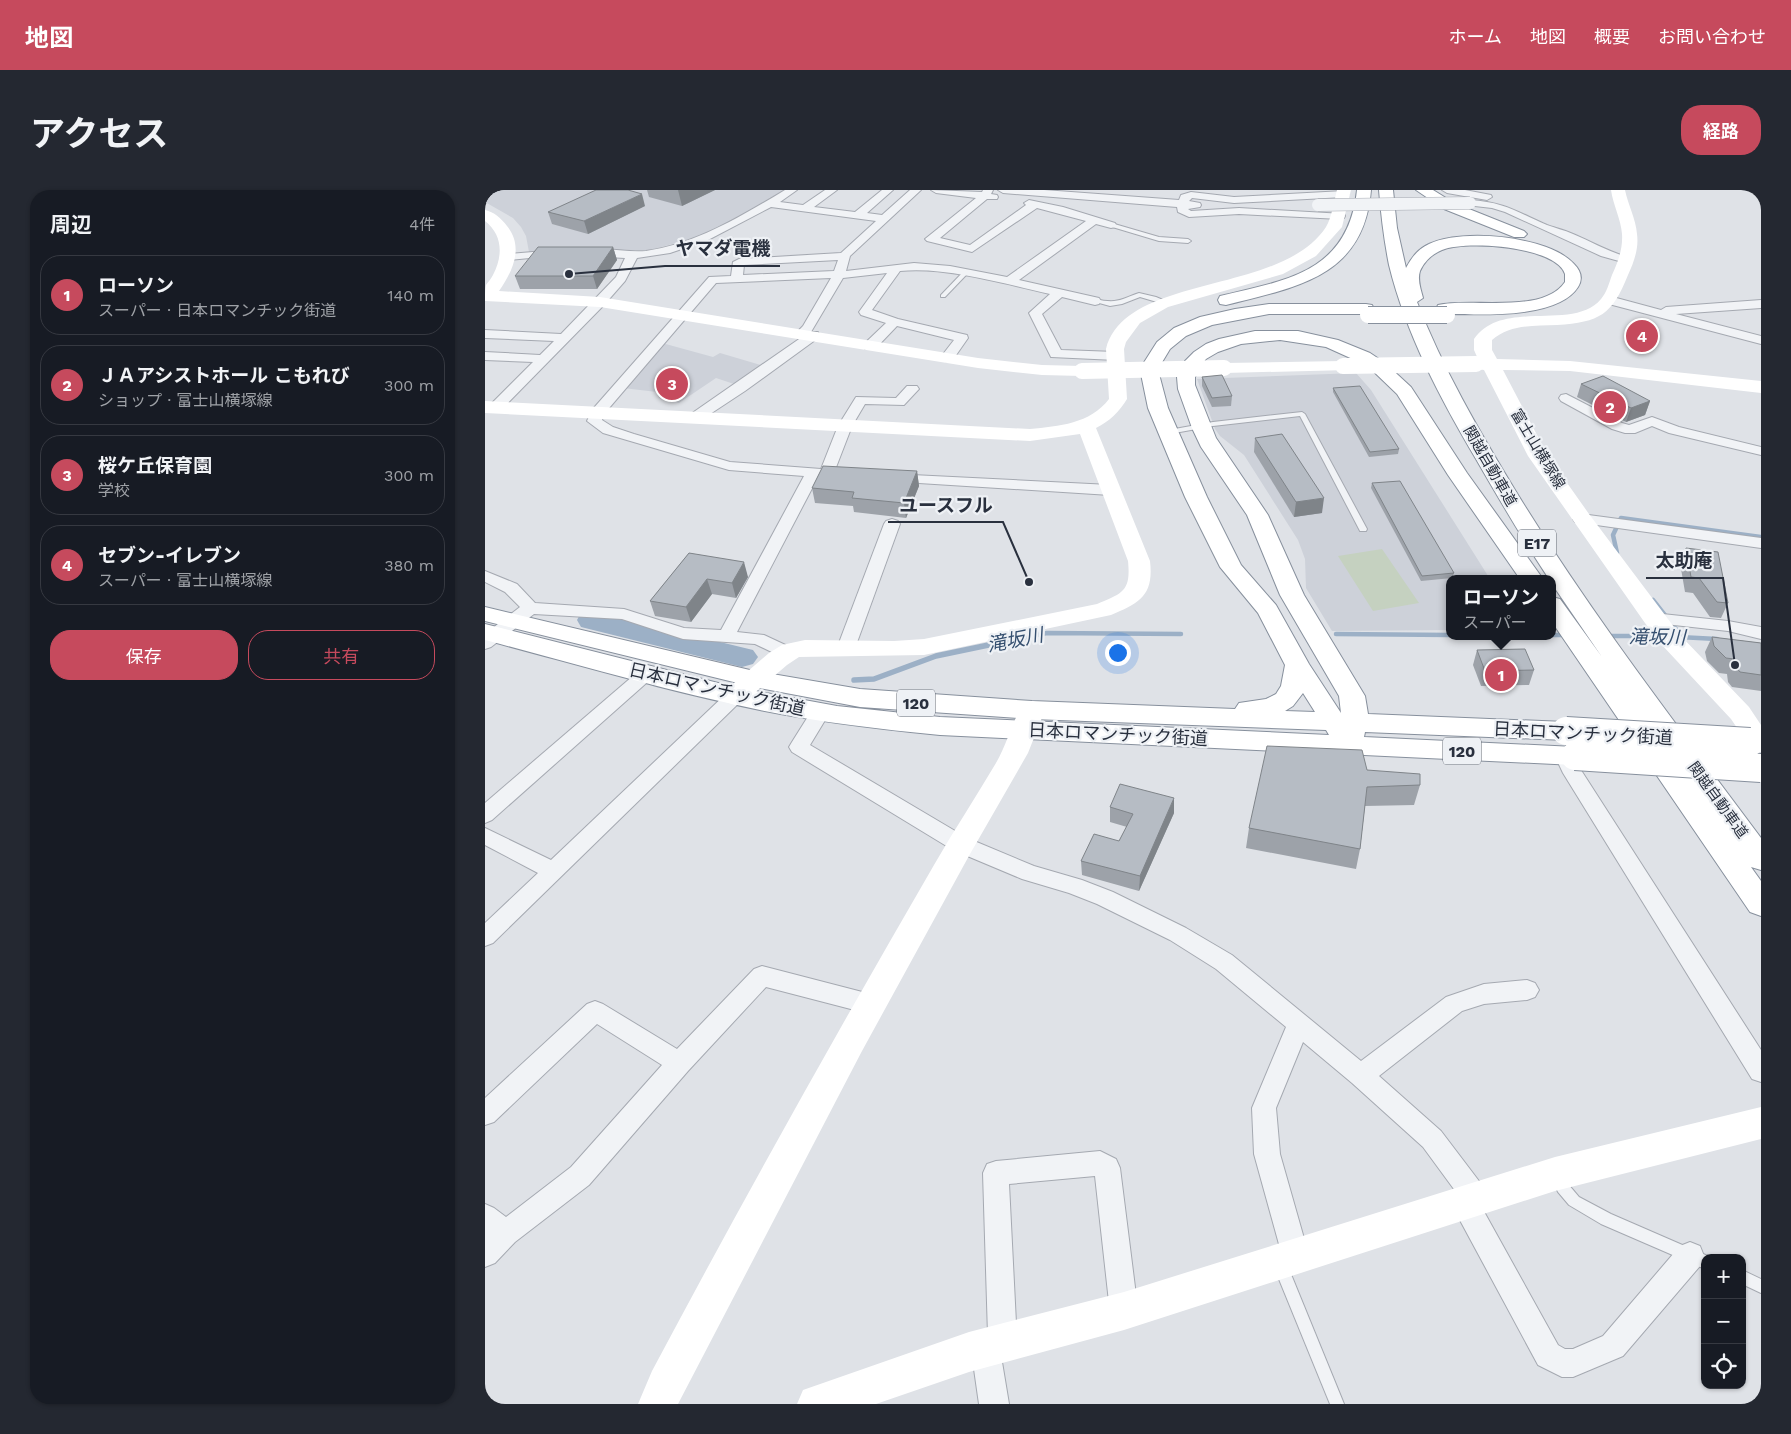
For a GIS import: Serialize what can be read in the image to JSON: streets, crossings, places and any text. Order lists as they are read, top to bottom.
{
  "streets": {
    "main road": [
      "富士山横塚線",
      "関越自動車道",
      "E17",
      "日本ロマンチック街道",
      "120"
    ]
  },
  "crossings": [
    ["富士山横塚線", "日本ロマンチック街道"]
  ],
  "water": ["滝坂川"],
  "places": ["ヤマダ電機", "ユースフル", "太助庵"],
  "page": {
    "header": "地図",
    "nav": [
      "ホーム",
      "地図",
      "概要",
      "お問い合わせ"
    ],
    "title": "アクセス",
    "buttons": [
      "経路",
      ["保存", "共有"]
    ],
    "heading": ["周辺", "4件"],
    "list": [
      {
        "mark": "1",
        "name": "ローソン",
        "note": "スーパー · 日本ロマンチック街道",
        "value": "140 m"
      },
      {
        "mark": "2",
        "name": "ＪＡアシストホール こもれび",
        "note": "ショップ · 富士山横塚線",
        "value": "300 m"
      },
      {
        "mark": "3",
        "name": "桜ケ丘保育園",
        "note": "学校",
        "value": "300 m"
      },
      {
        "mark": "4",
        "name": "セブン-イレブン",
        "note": "スーパー · 富士山横塚線",
        "value": "380 m"
      }
    ],
    "pins": [
      "4",
      "3",
      "2",
      "1"
    ],
    "popup": ["ローソン", "スーパー"],
    "map_buttons": ["+", "−"]
  }
}
